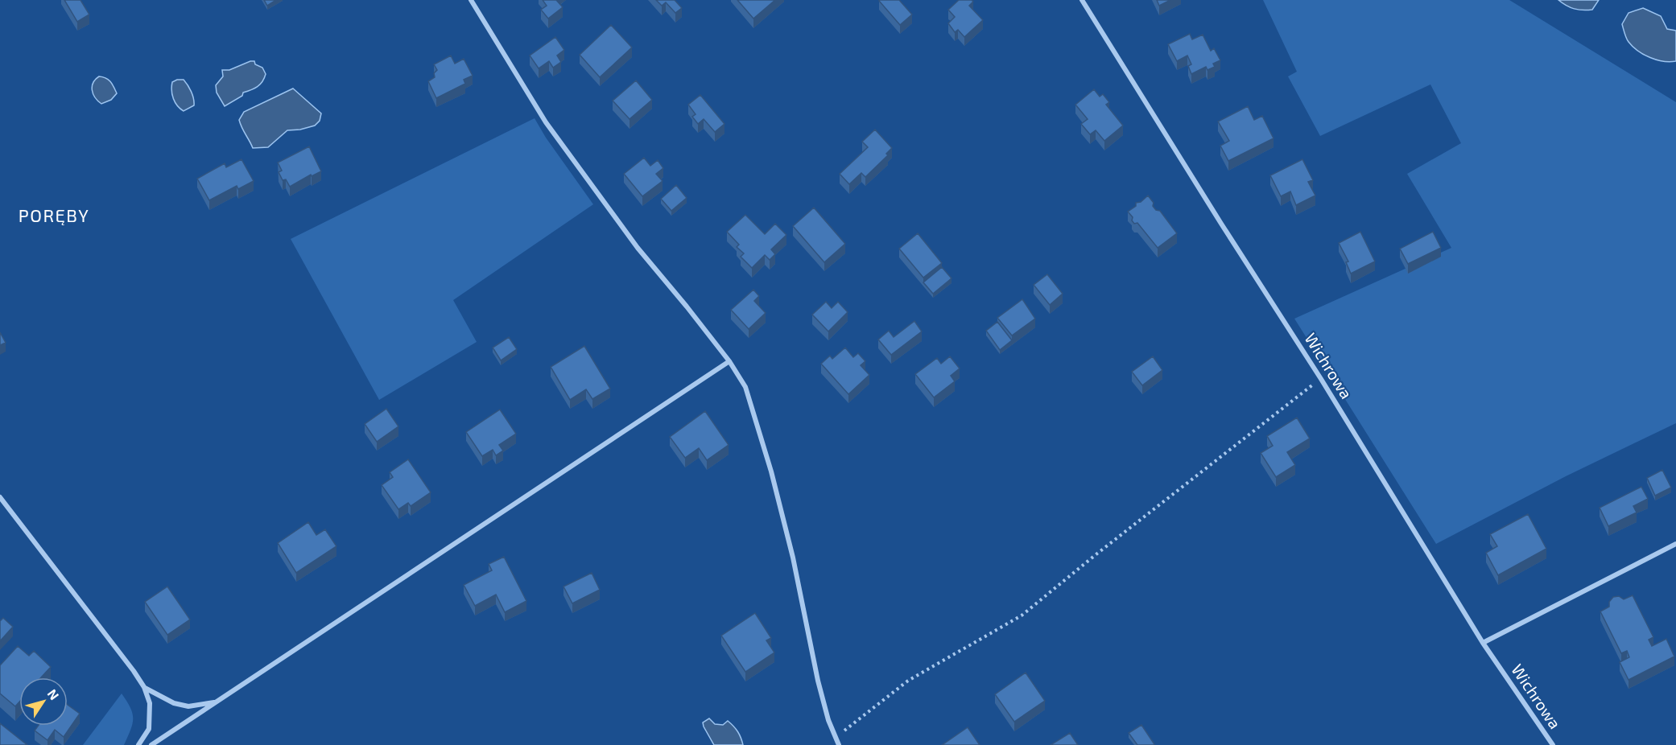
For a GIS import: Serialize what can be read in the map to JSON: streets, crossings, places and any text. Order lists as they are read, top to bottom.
{
  "streets": {
    "street": ["Wichrowa"]
  },
  "districts": ["PORĘBY"],
  "north": "top right"
}
